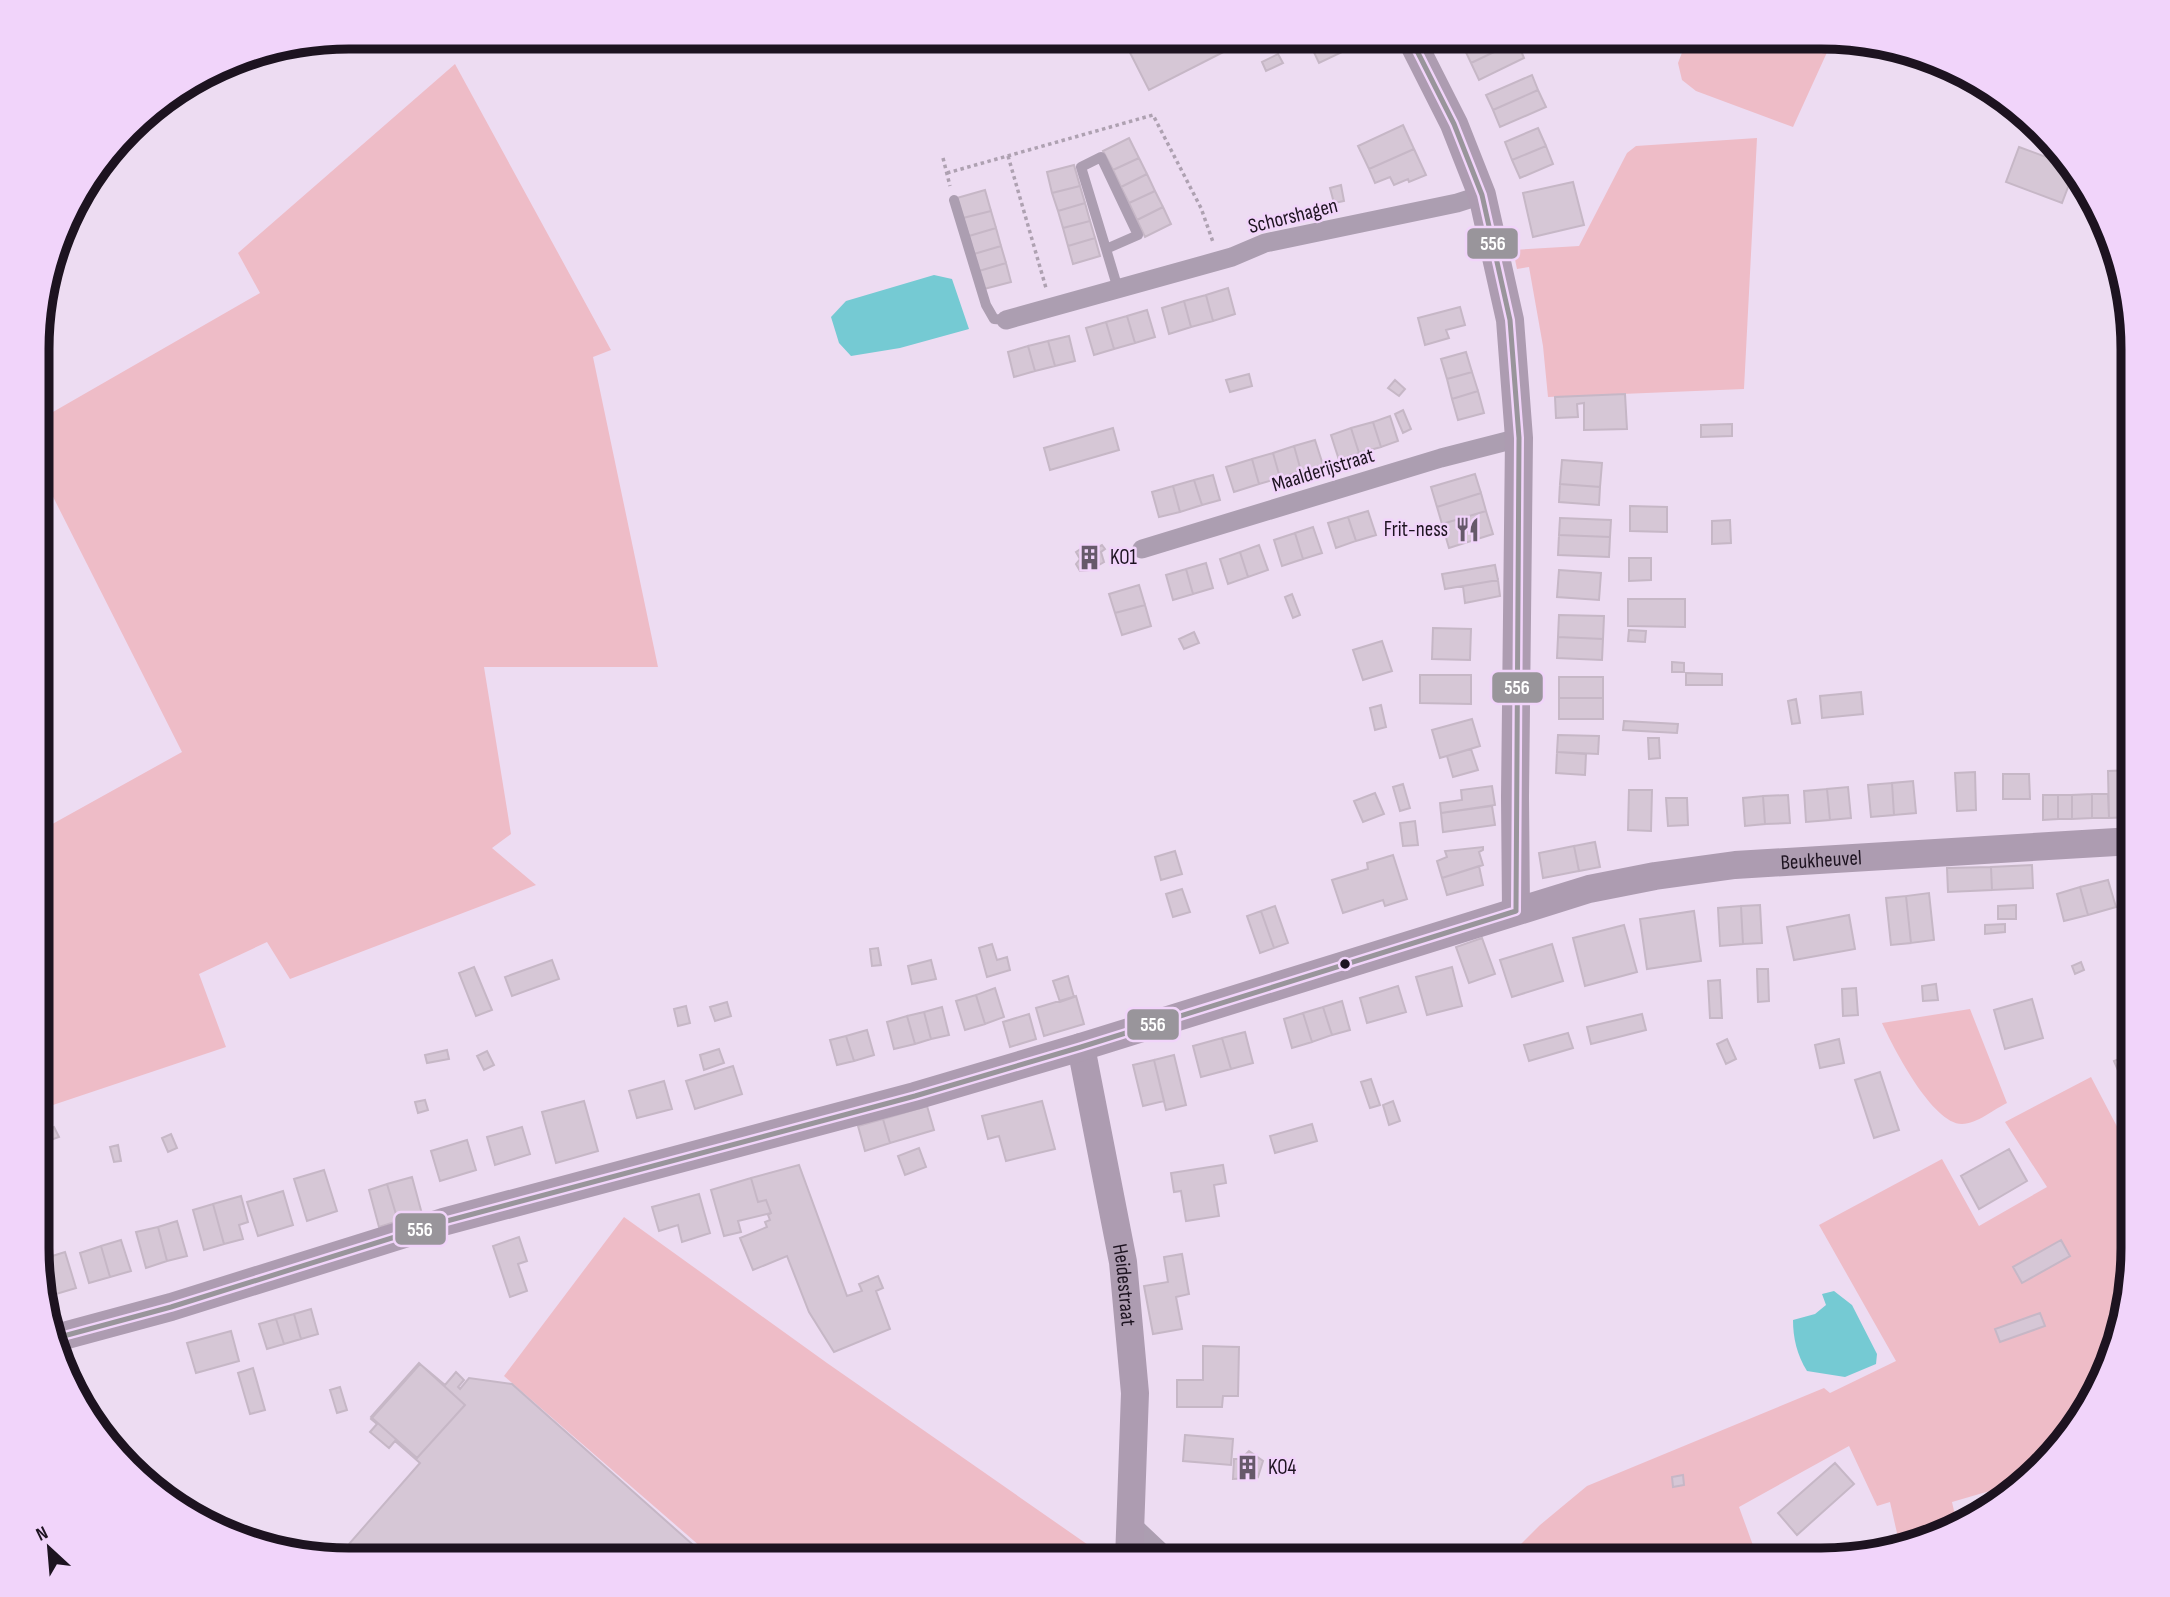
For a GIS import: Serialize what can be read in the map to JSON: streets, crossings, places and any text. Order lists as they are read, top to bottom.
{
  "streets": {
    "street": [
      "Schorshagen",
      "Maalderijstraat",
      "Beukheuvel",
      "Heidestraat"
    ]
  },
  "crossings": [
    ["Beukheuvel", "Heidestraat"]
  ],
  "places": {
    "restaurant": ["Frit-ness"],
    "building": ["KO1", "KO4"]
  },
  "lines": ["transit line 556"],
  "north": "top left"
}
